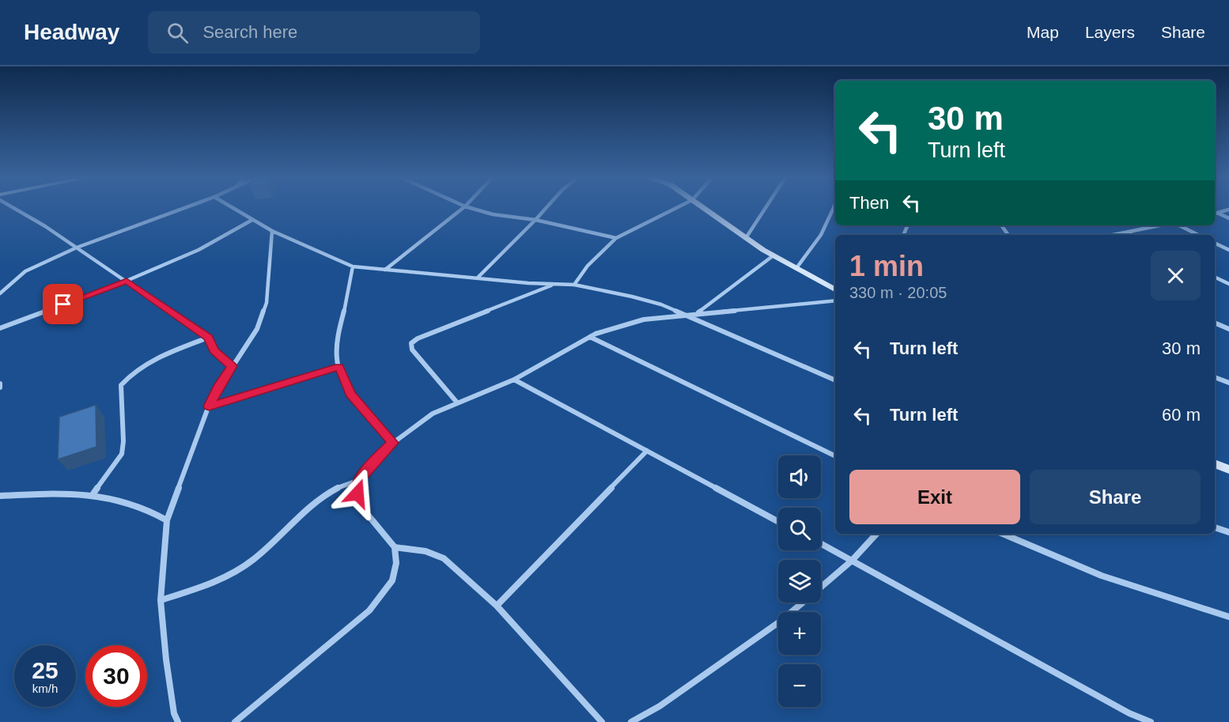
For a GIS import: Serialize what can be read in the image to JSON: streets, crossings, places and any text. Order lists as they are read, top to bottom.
{
  "page": {
    "header": "Headway",
    "search": "Search here",
    "nav": ["Map", "Layers", "Share"],
    "turn": ["30 m", "Turn left"],
    "then": "Then",
    "heading": ["1 min", "330 m · 20:05"],
    "list": [
      {
        "name": "Turn left",
        "value": "30 m"
      },
      {
        "name": "Turn left",
        "value": "60 m"
      }
    ],
    "map_buttons": ["+", "−"],
    "buttons": ["Exit", "Share"],
    "speed": "25 km/h",
    "limit": "30"
  }
}
